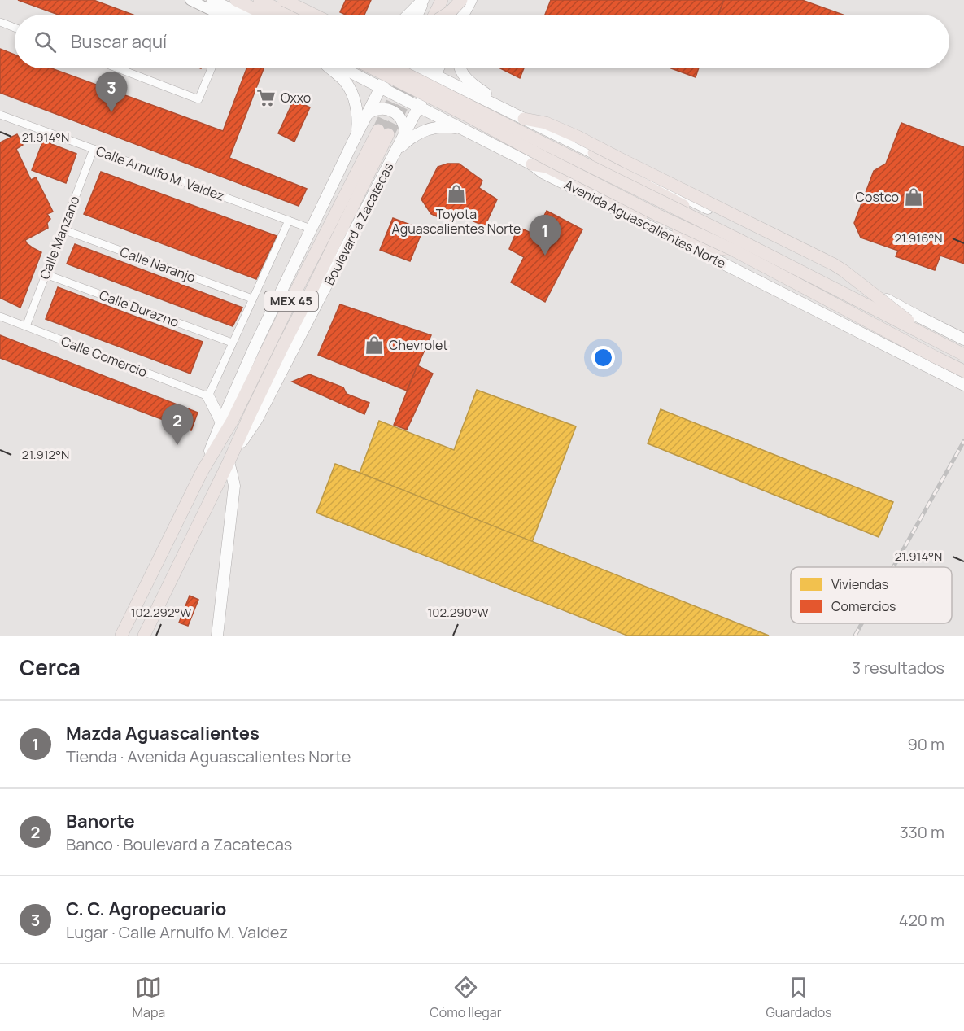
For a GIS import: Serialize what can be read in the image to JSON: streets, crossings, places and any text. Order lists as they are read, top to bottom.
{
  "streets": {
    "main road": ["Boulevard a Zacatecas", "Avenida Aguascalientes Norte", "MEX 45"],
    "street": [
      "Calle Arnulfo M. Valdez",
      "Calle Manzano",
      "Calle Naranjo",
      "Calle Durazno",
      "Calle Comercio"
    ]
  },
  "crossings": [
    ["Calle Arnulfo M. Valdez", "Boulevard a Zacatecas"],
    ["Calle Arnulfo M. Valdez", "Calle Manzano"],
    ["Boulevard a Zacatecas", "Avenida Aguascalientes Norte"],
    ["Calle Manzano", "Calle Naranjo"],
    ["Calle Manzano", "Calle Durazno"],
    ["Calle Manzano", "Calle Comercio"]
  ],
  "places": {
    "supermarket": ["Oxxo"],
    "shop": ["Toyota Aguascalientes Norte", "Costco", "Chevrolet"]
  },
  "legend": ["Viviendas", "Comercios"],
  "page": {
    "search": "Buscar aquí",
    "pins": ["3", "1", "2"],
    "heading": ["Cerca", "3 resultados"],
    "list": [
      {
        "mark": "1",
        "name": "Mazda Aguascalientes",
        "note": "Tienda · Avenida Aguascalientes Norte",
        "value": "90 m"
      },
      {
        "mark": "2",
        "name": "Banorte",
        "note": "Banco · Boulevard a Zacatecas",
        "value": "330 m"
      },
      {
        "mark": "3",
        "name": "C. C. Agropecuario",
        "note": "Lugar · Calle Arnulfo M. Valdez",
        "value": "420 m"
      }
    ],
    "nav": ["Mapa", "Cómo llegar", "Guardados"]
  },
  "coordinates": [
    "21.914°N",
    "21.916°N",
    "21.912°N",
    "102.292°W",
    "102.290°W"
  ]
}
